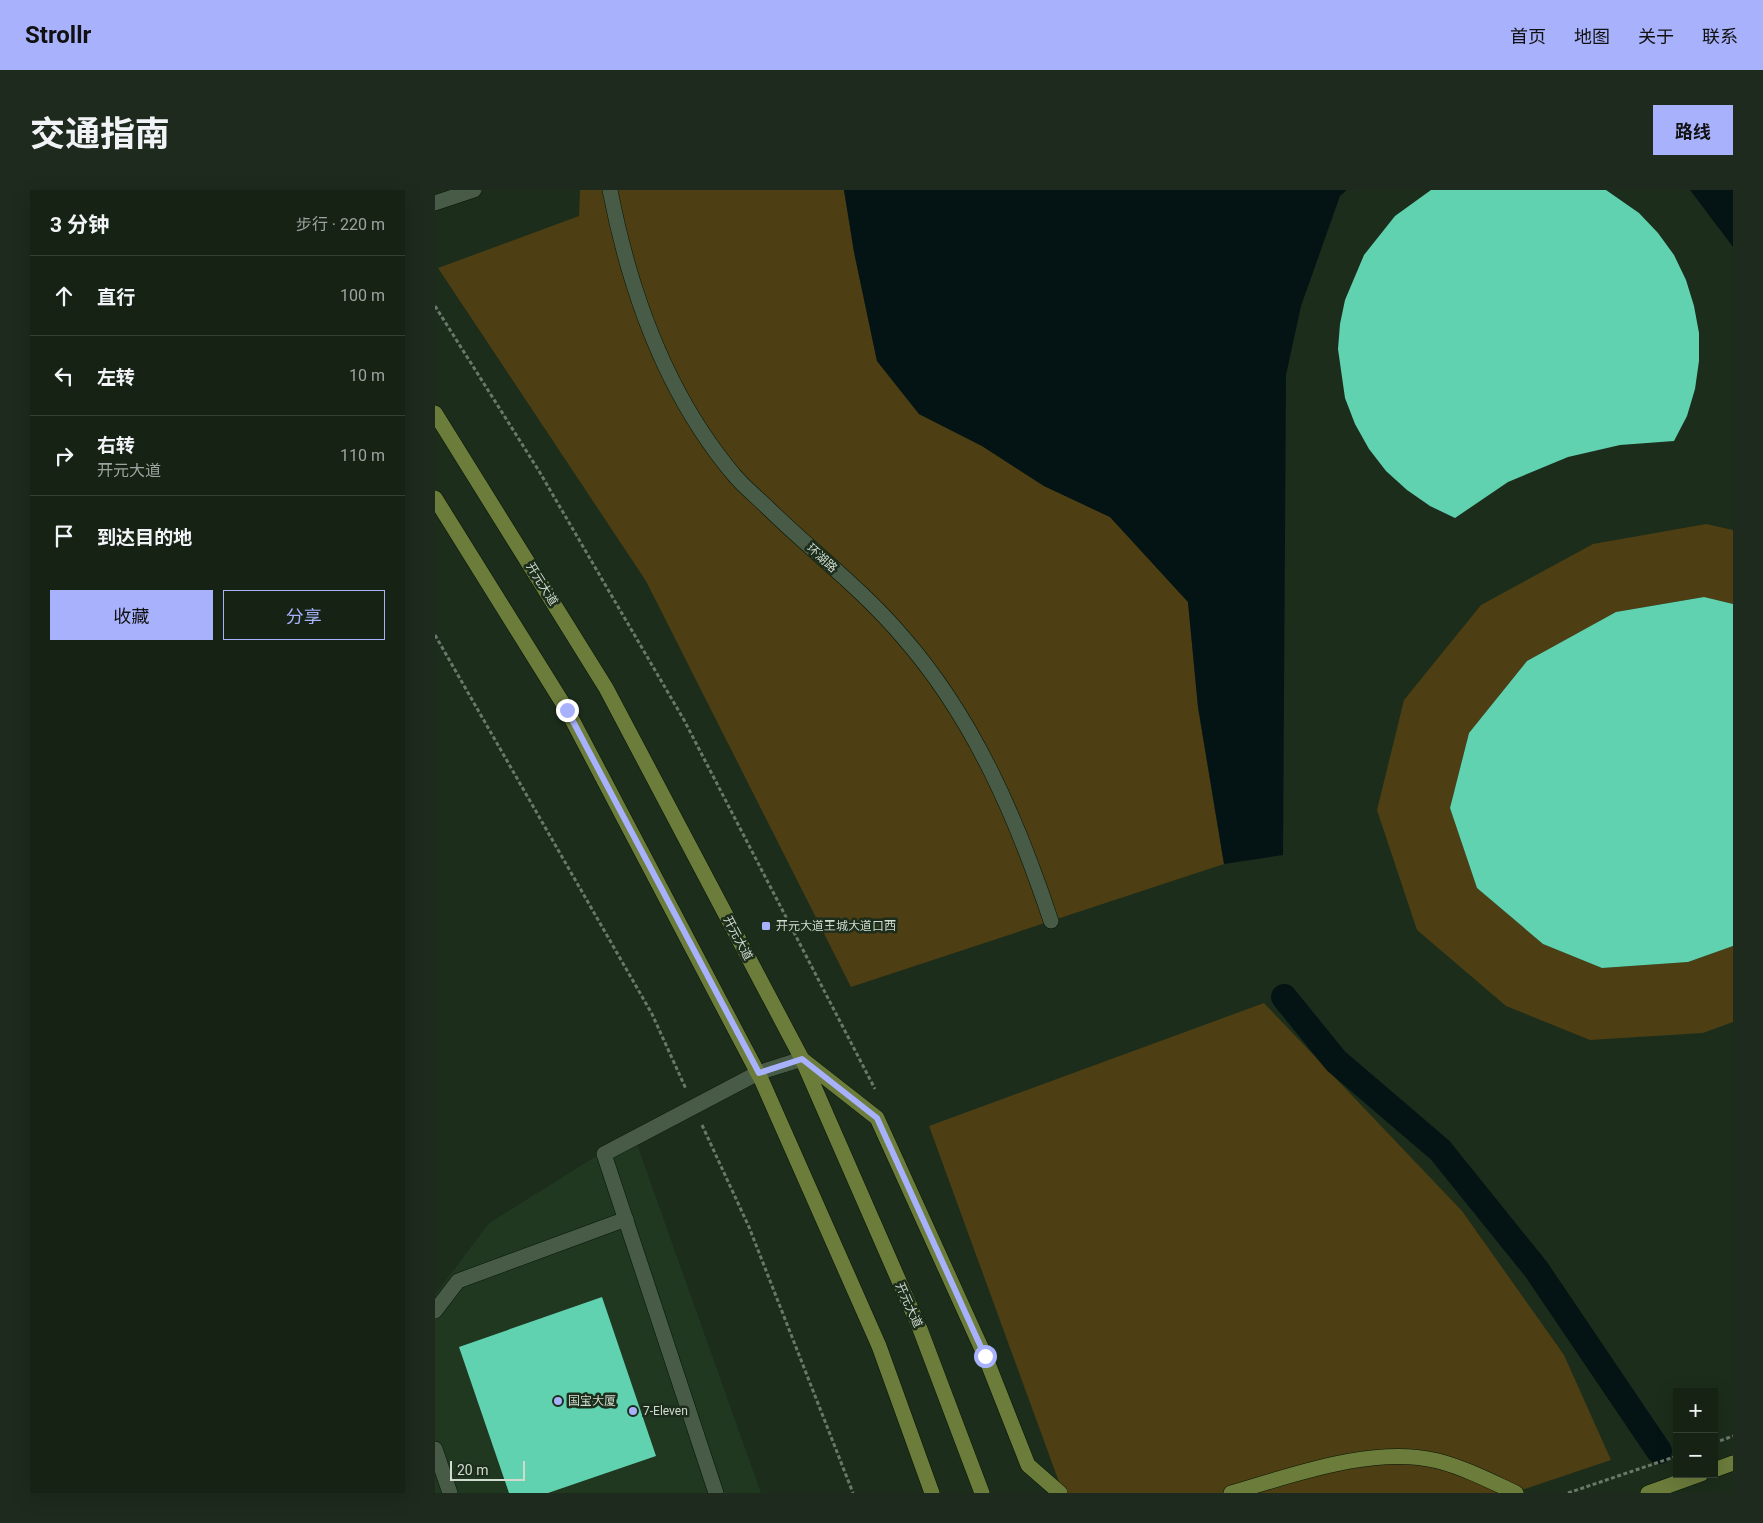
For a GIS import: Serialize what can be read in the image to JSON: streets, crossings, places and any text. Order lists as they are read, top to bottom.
{
  "streets": {
    "main road": ["开元大道"],
    "street": ["环湖路"]
  },
  "places": {
    "transit": ["开元大道王城大道口西"],
    "other": ["国宝大厦", "7-Eleven"]
  },
  "scale_bar": "20 m",
  "page": {
    "header": "Strollr",
    "nav": [
      "首页",
      "地图",
      "关于",
      "联系"
    ],
    "title": "交通指南",
    "buttons": [
      "路线",
      ["收藏", "分享"]
    ],
    "heading": ["3 分钟", "步行 · 220 m"],
    "list": [
      ["直行", "100 m"],
      ["左转", "10 m"],
      ["右转", "开元大道", "110 m"],
      "到达目的地"
    ],
    "map_buttons": ["+", "−"],
    "scale": "20 m"
  }
}
